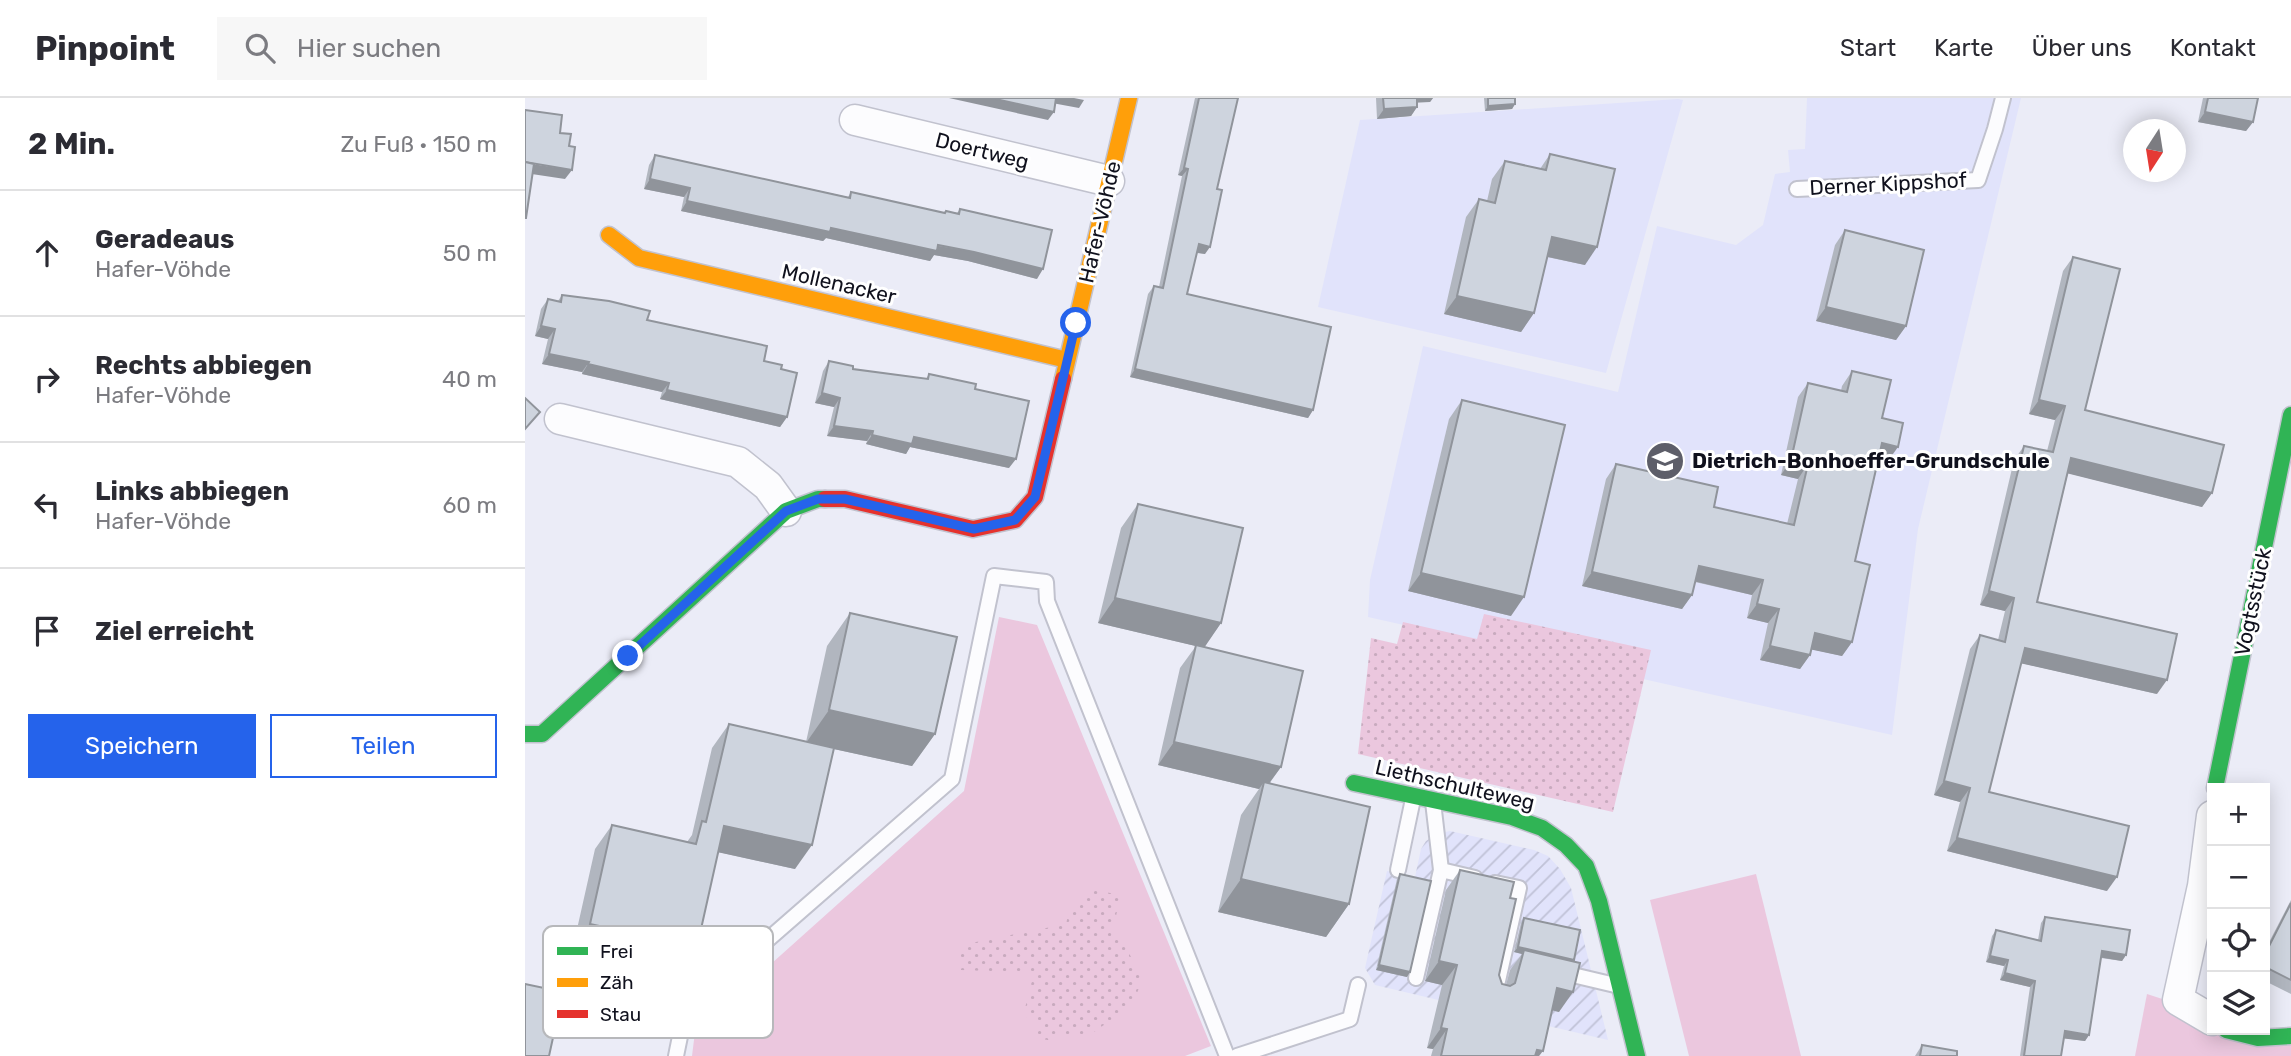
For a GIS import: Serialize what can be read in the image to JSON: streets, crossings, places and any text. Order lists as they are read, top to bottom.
{
  "streets": {
    "street": [
      "Doertweg",
      "Hafer-Vöhde",
      "Mollenacker",
      "Vogtsstück",
      "Liethschulteweg"
    ],
    "lane": ["Derner Kippshof"]
  },
  "crossings": [
    ["Doertweg", "Hafer-Vöhde"],
    ["Hafer-Vöhde", "Mollenacker"]
  ],
  "places": {
    "school or university": ["Dietrich-Bonhoeffer-Grundschule"]
  },
  "legend": ["Frei", "Zäh", "Stau"],
  "north": "bottom",
  "page": {
    "header": "Pinpoint",
    "search": "Hier suchen",
    "nav": [
      "Start",
      "Karte",
      "Über uns",
      "Kontakt"
    ],
    "heading": ["2 Min.", "Zu Fuß · 150 m"],
    "list": [
      ["Geradeaus", "Hafer-Vöhde", "50 m"],
      ["Rechts abbiegen", "Hafer-Vöhde", "40 m"],
      ["Links abbiegen", "Hafer-Vöhde", "60 m"],
      "Ziel erreicht"
    ],
    "buttons": ["Speichern", "Teilen"],
    "map_buttons": ["+", "−"]
  }
}
